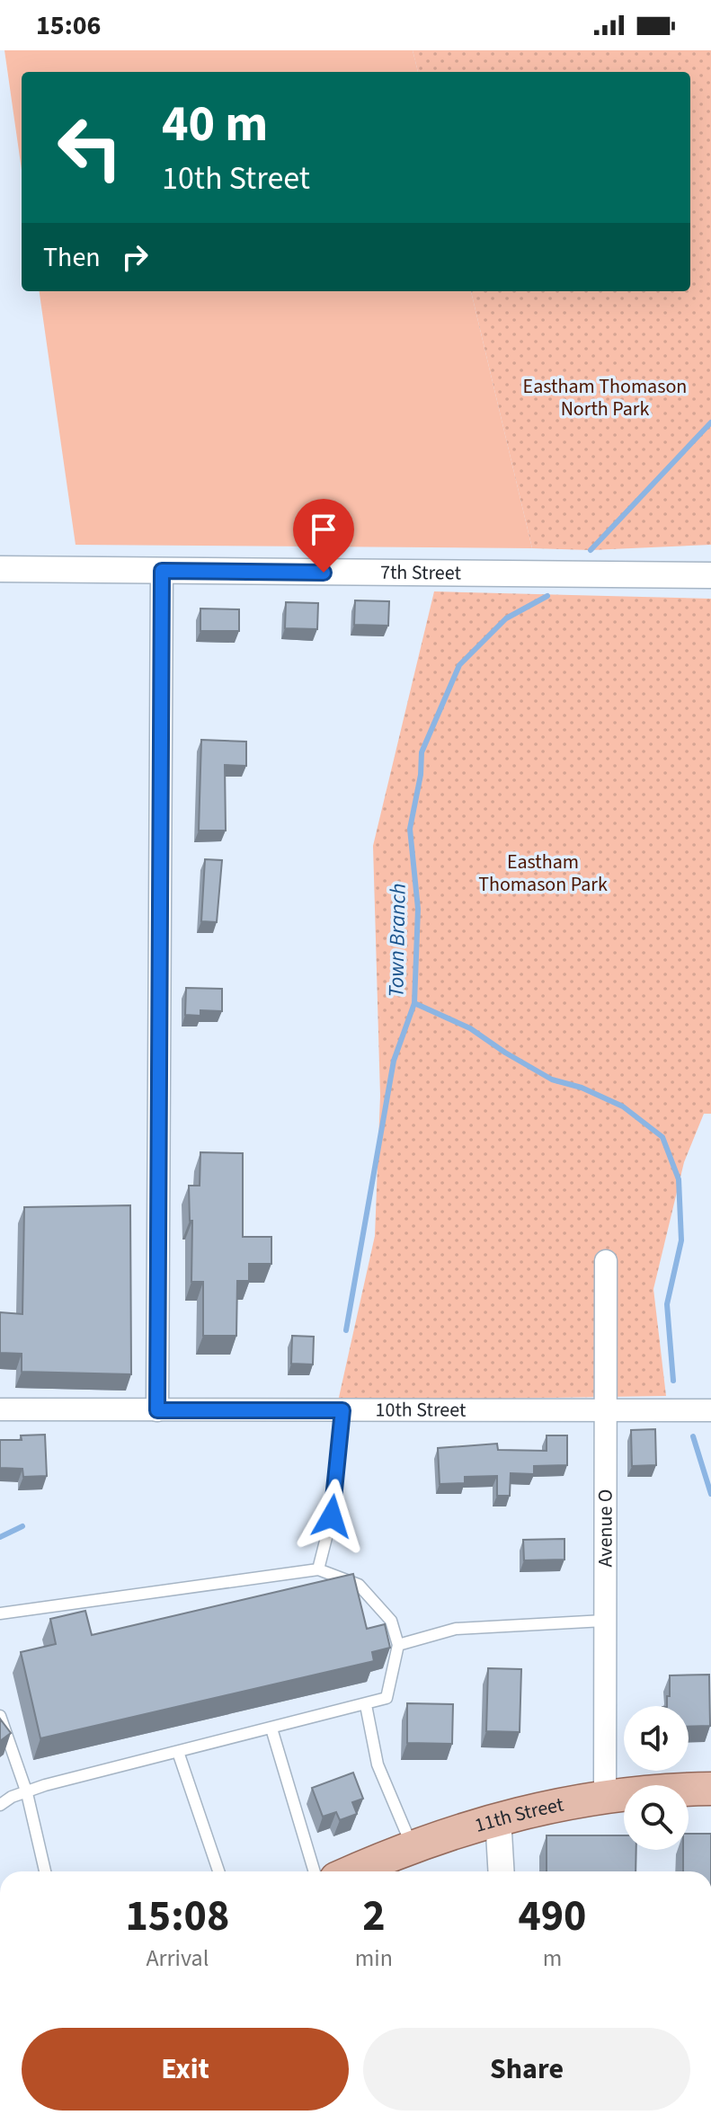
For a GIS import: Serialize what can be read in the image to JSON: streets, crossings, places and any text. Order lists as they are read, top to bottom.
{
  "streets": {
    "main road": ["11th Street"],
    "street": ["7th Street", "10th Street", "Avenue O"]
  },
  "crossings": [
    ["10th Street", "Avenue O"],
    ["Avenue O", "11th Street"]
  ],
  "water": ["Town Branch"],
  "parks": ["Eastham Thomason North Park", "Eastham Thomason Park"],
  "page": {
    "status": "15:06",
    "turn": ["40 m", "10th Street"],
    "then": "Then",
    "eta": [
      "15:08",
      "Arrival",
      "2",
      "min",
      "490",
      "m"
    ],
    "buttons": ["Exit", "Share"]
  }
}
